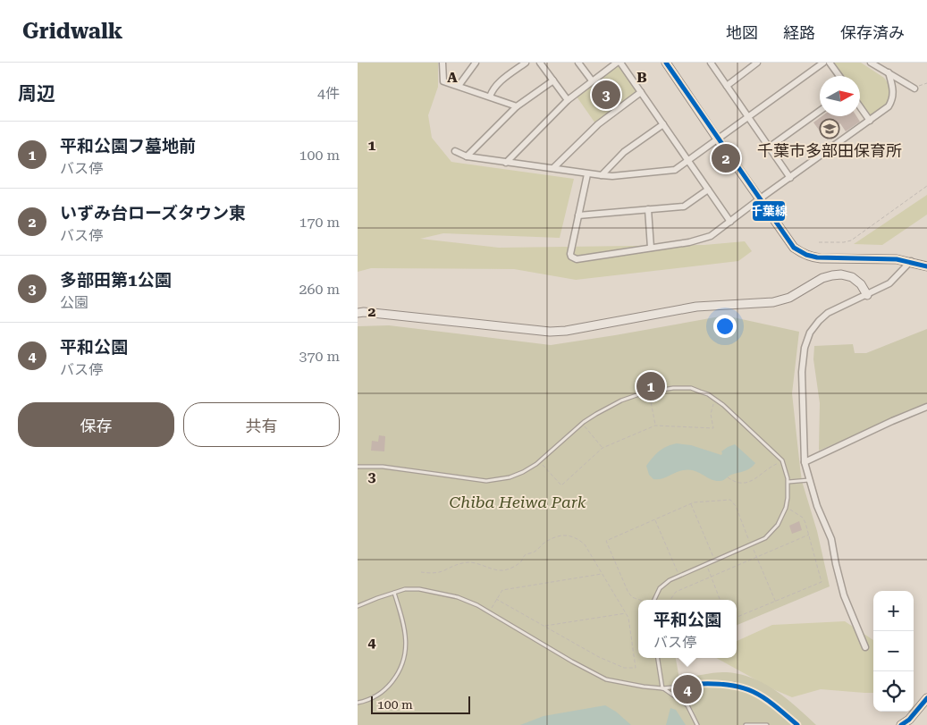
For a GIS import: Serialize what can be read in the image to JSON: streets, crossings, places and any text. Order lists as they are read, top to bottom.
{
  "parks": ["Chiba Heiwa Park"],
  "places": {
    "school or university": ["千葉市多部田保育所"]
  },
  "lines": ["transit line 千葉線"],
  "scale_bar": "100 m",
  "north": "right",
  "page": {
    "header": "Gridwalk",
    "nav": ["地図", "経路", "保存済み"],
    "heading": ["周辺", "4件"],
    "pins": [
      "3",
      "2",
      "1",
      "4"
    ],
    "list": [
      {
        "mark": "1",
        "name": "平和公園フ墓地前",
        "note": "バス停",
        "value": "100 m"
      },
      {
        "mark": "2",
        "name": "いずみ台ローズタウン東",
        "note": "バス停",
        "value": "170 m"
      },
      {
        "mark": "3",
        "name": "多部田第1公園",
        "note": "公園",
        "value": "260 m"
      },
      {
        "mark": "4",
        "name": "平和公園",
        "note": "バス停",
        "value": "370 m"
      }
    ],
    "buttons": ["保存", "共有"],
    "map_buttons": ["+", "−"],
    "popup": ["平和公園", "バス停"],
    "scale": "100 m"
  },
  "grid": {
    "columns": ["A", "B"],
    "rows": [
      "1",
      "2",
      "3",
      "4"
    ]
  }
}
